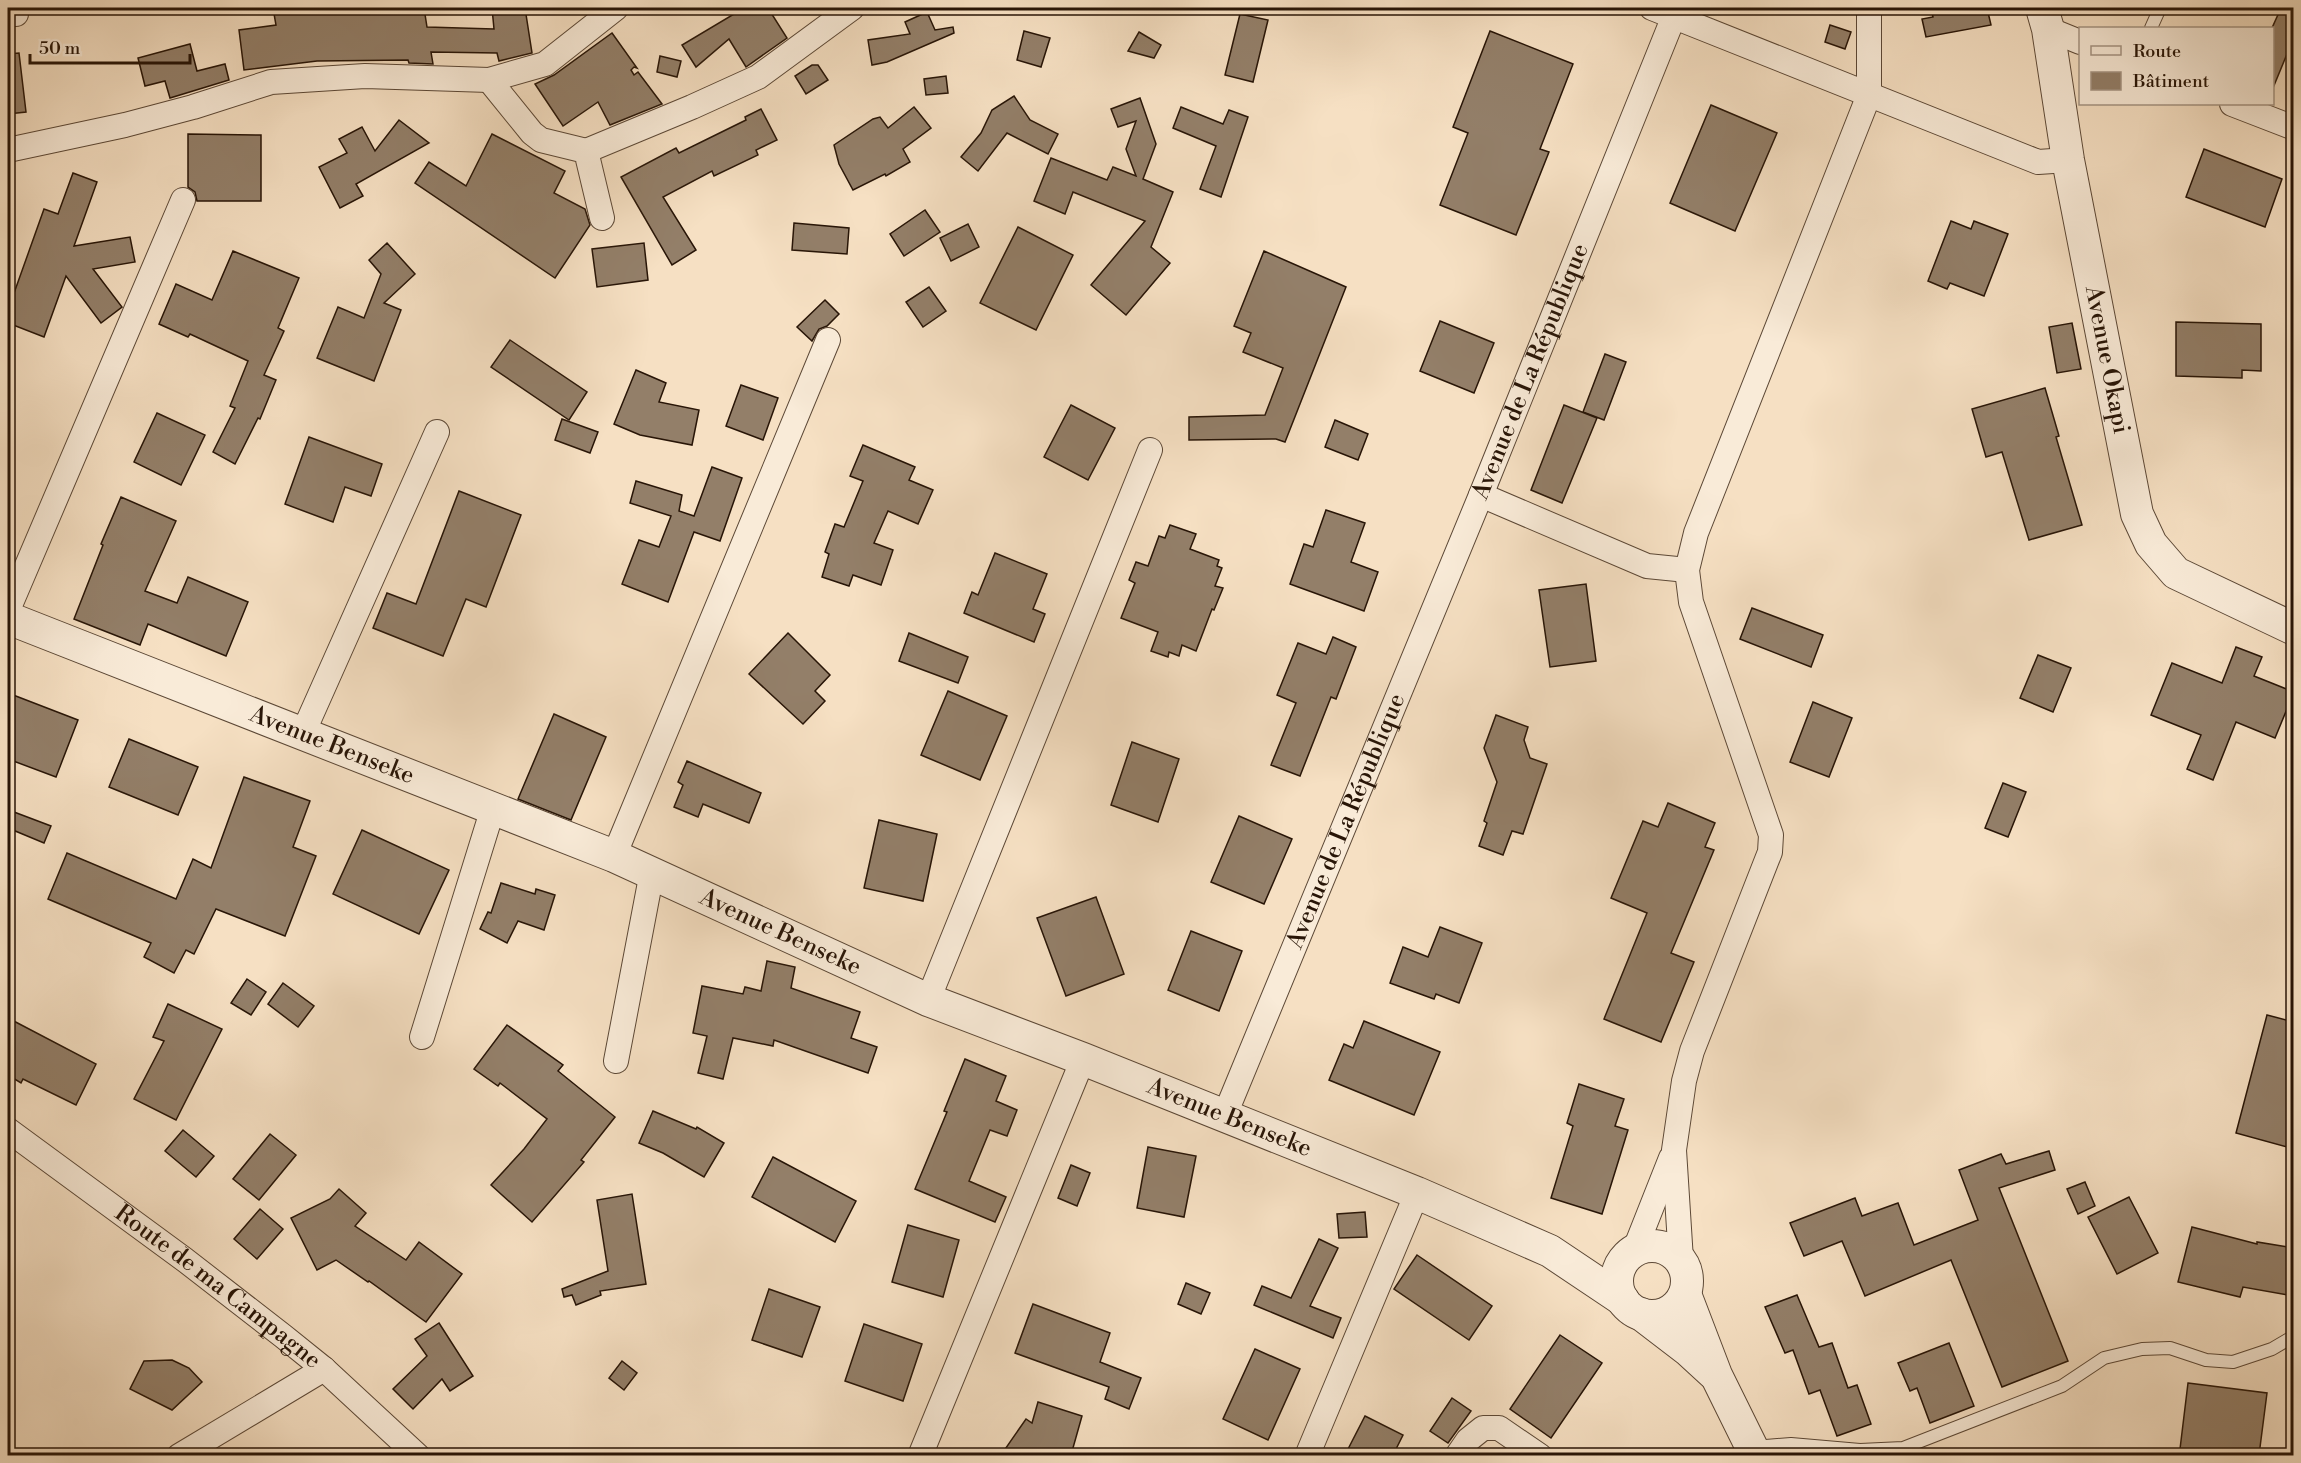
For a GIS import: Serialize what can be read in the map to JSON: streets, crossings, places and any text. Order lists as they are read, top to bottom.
{
  "streets": {
    "street": [
      "Avenue Okapi",
      "Avenue de La République",
      "Avenue Benseke",
      "Route de ma Campagne"
    ]
  },
  "crossings": [
    ["Avenue Okapi", "Avenue de La République"],
    ["Avenue de La République", "Avenue Benseke"]
  ],
  "legend": ["Route", "Bâtiment"],
  "scale_bar": "50 m"
}
